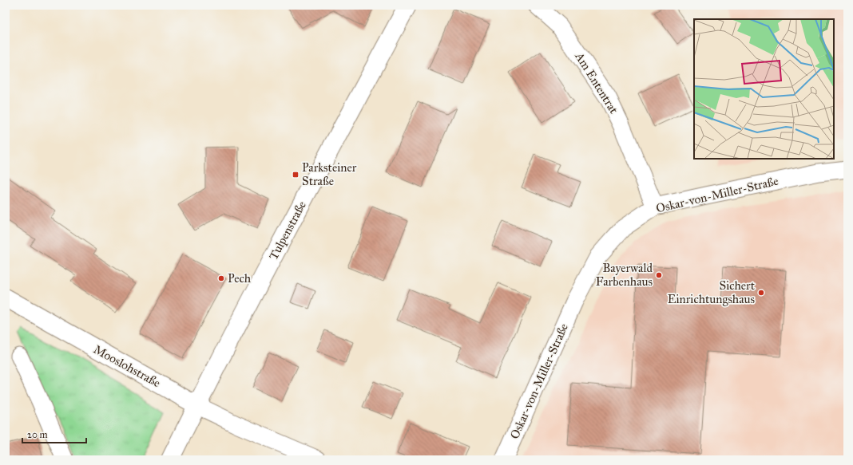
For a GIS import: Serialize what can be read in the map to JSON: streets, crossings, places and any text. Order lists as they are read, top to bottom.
{
  "streets": {
    "street": [
      "Am Ententrat",
      "Oskar-von-Miller-Straße",
      "Tulpenstraße",
      "Mooslohstraße"
    ]
  },
  "crossings": [
    ["Am Ententrat", "Oskar-von-Miller-Straße"],
    ["Tulpenstraße", "Mooslohstraße"]
  ],
  "places": {
    "transit": ["Parksteiner Straße"],
    "other": ["Bayerwald Farbenhaus", "Pech", "Sichert Einrichtungshaus"]
  },
  "scale_bar": "20 m"
}
